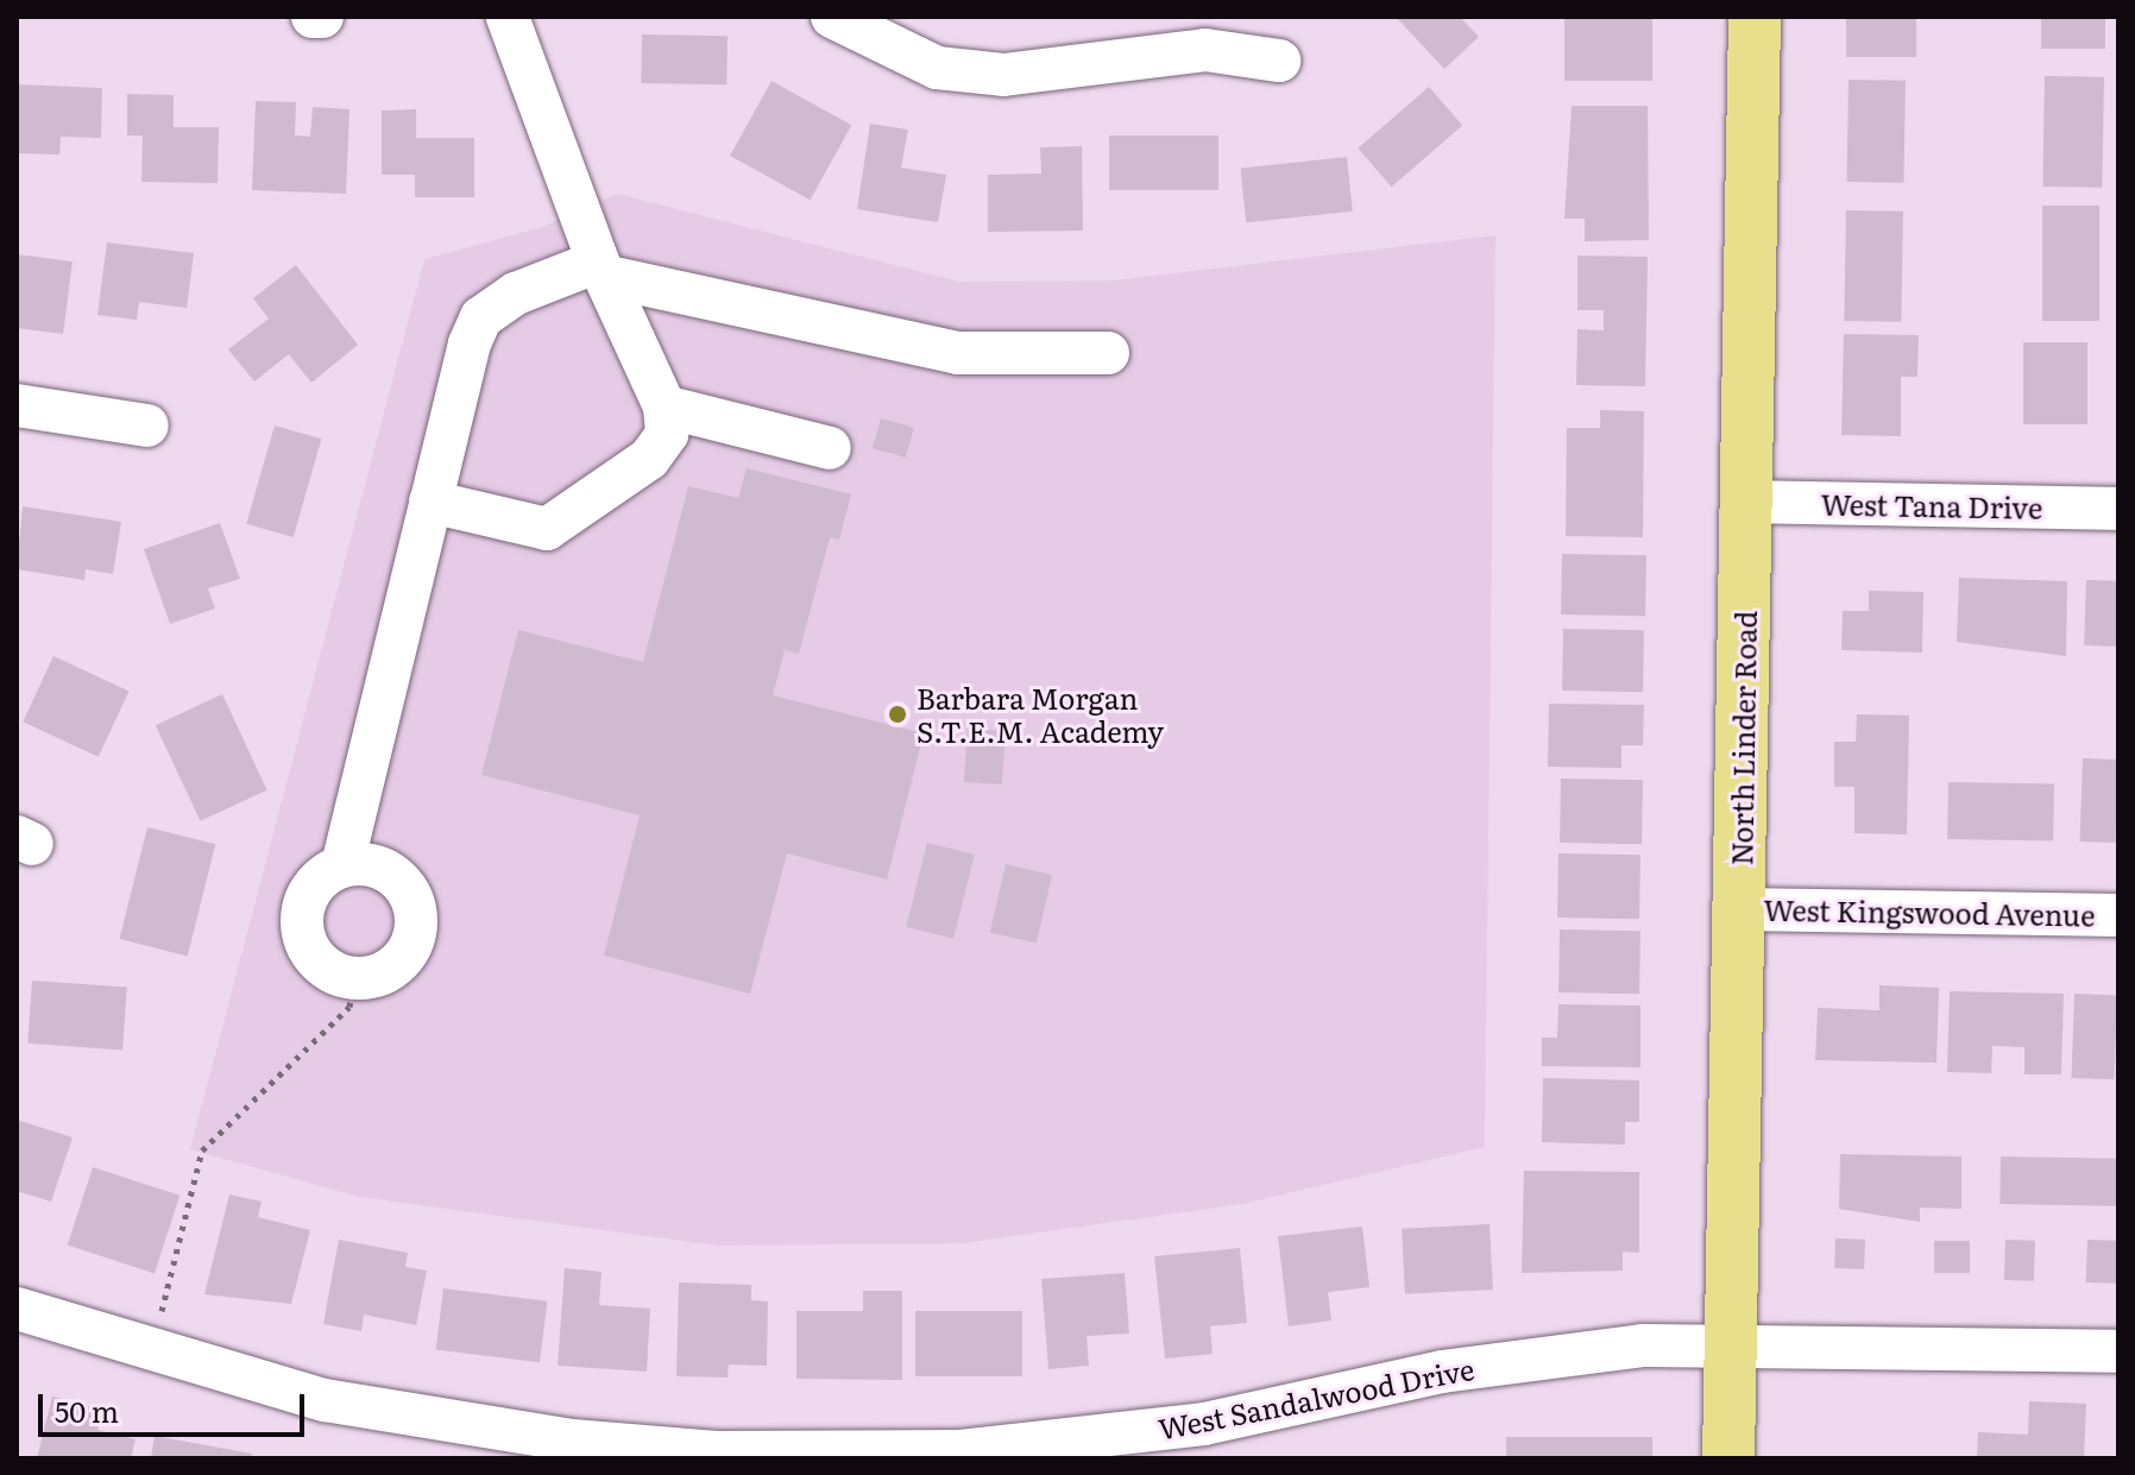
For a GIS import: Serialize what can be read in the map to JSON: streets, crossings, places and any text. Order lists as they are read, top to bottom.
{
  "streets": {
    "main road": ["North Linder Road"],
    "street": ["West Tana Drive", "West Kingswood Avenue", "West Sandalwood Drive"]
  },
  "crossings": [
    ["West Tana Drive", "North Linder Road"],
    ["North Linder Road", "West Kingswood Avenue"],
    ["North Linder Road", "West Sandalwood Drive"]
  ],
  "places": ["Barbara Morgan S.T.E.M. Academy"],
  "scale_bar": "50 m"
}
